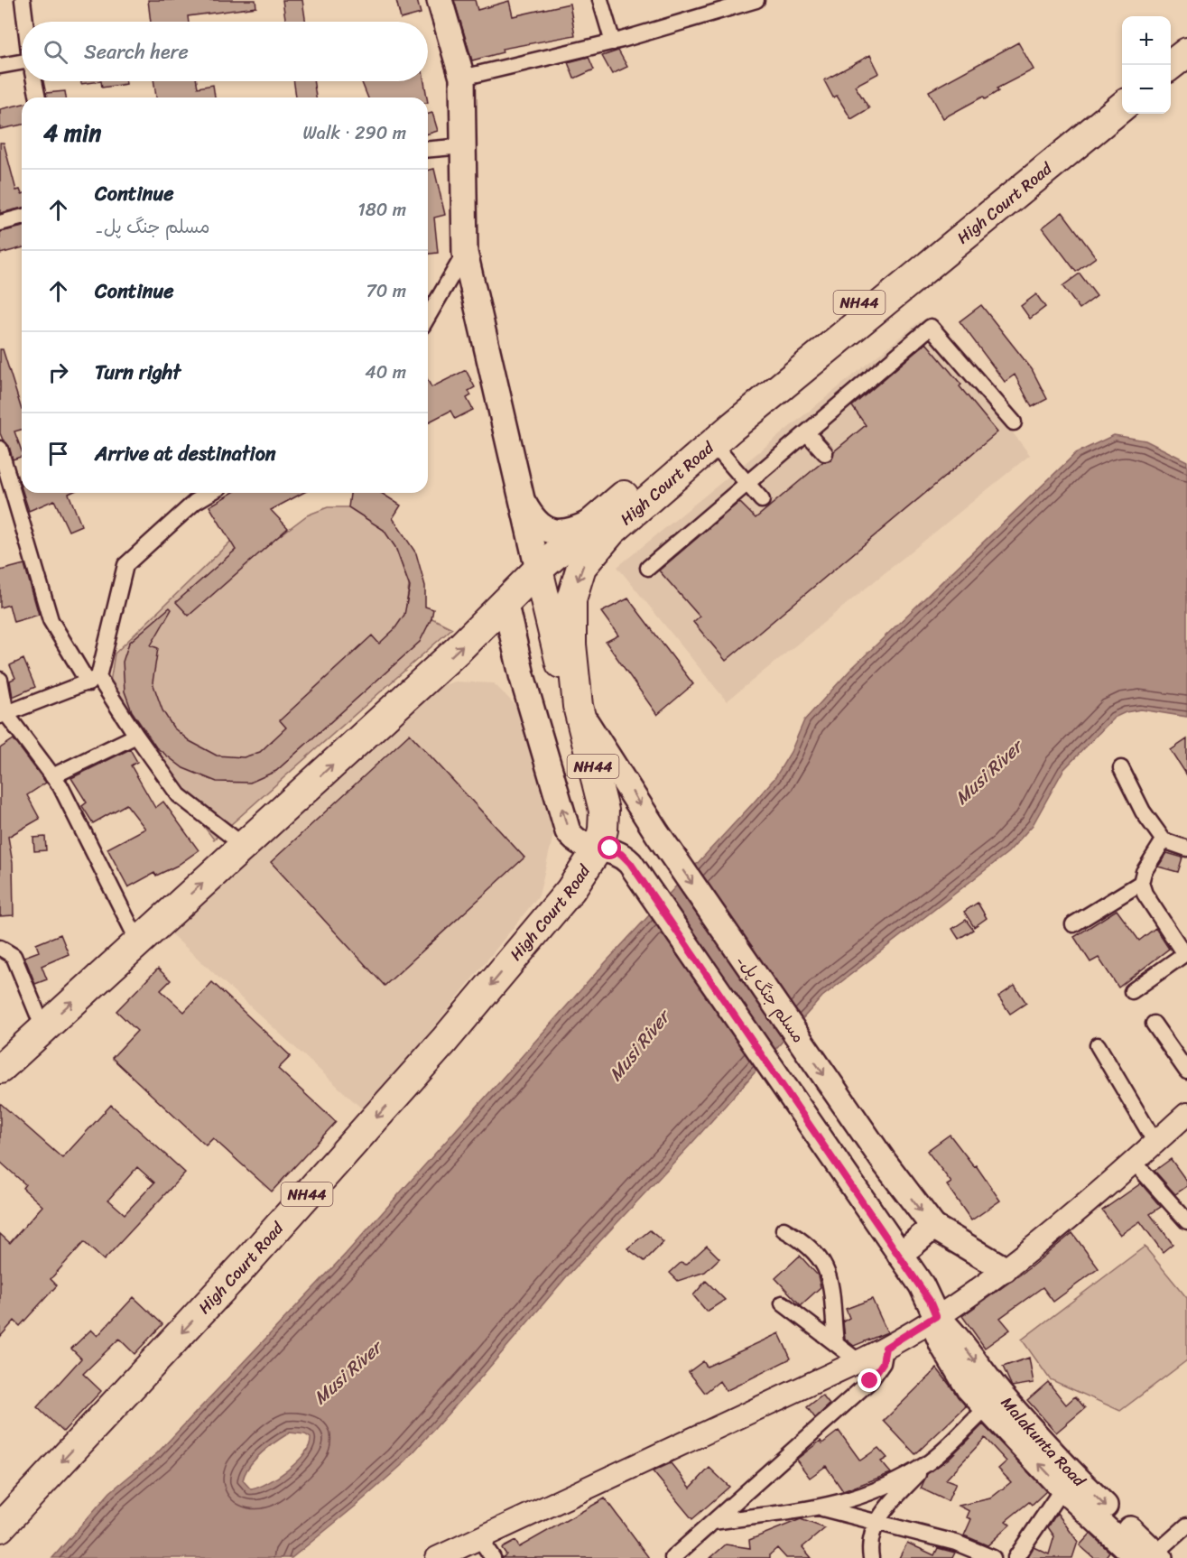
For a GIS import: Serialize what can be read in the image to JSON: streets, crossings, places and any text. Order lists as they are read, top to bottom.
{
  "streets": {
    "highway": ["High Court Road", "NH44"],
    "main road": ["مسلم جنگ پل۔", "Malakunta Road"]
  },
  "crossings": [
    ["High Court Road", "مسلم جنگ پل۔"]
  ],
  "water": ["Musi River"],
  "page": {
    "map_buttons": ["+", "−"],
    "search": "Search here",
    "heading": ["4 min", "Walk · 290 m"],
    "list": [
      ["Continue", "مسلم جنگ پل۔", "180 m"],
      ["Continue", "70 m"],
      ["Turn right", "40 m"],
      "Arrive at destination"
    ]
  }
}
